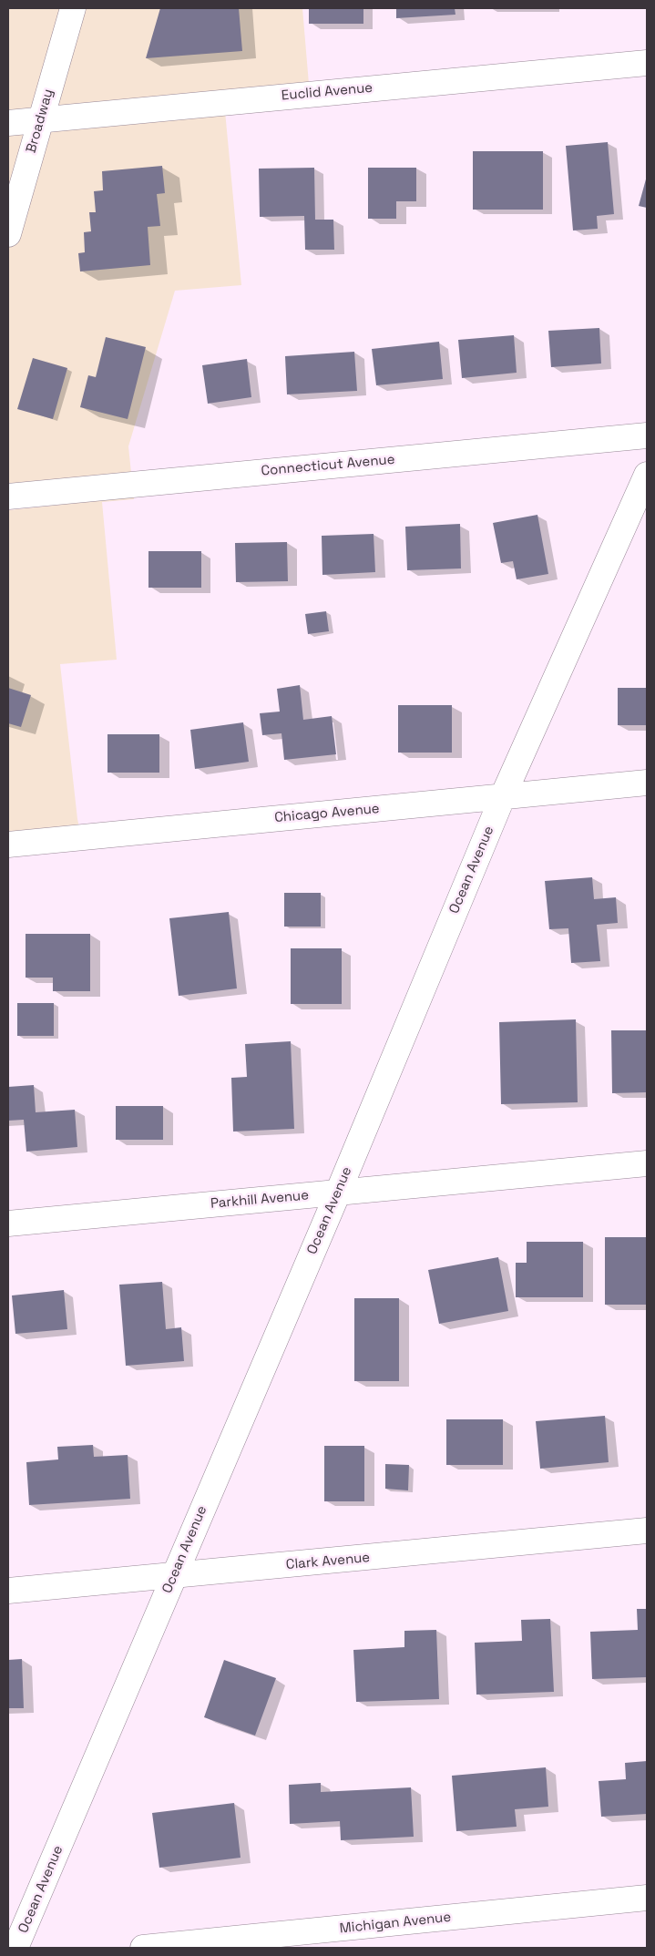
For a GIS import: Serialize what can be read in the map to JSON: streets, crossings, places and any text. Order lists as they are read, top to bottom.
{
  "streets": {
    "street": [
      "Euclid Avenue",
      "Broadway",
      "Connecticut Avenue",
      "Chicago Avenue",
      "Ocean Avenue",
      "Parkhill Avenue",
      "Clark Avenue",
      "Michigan Avenue"
    ]
  },
  "crossings": [
    ["Euclid Avenue", "Broadway"],
    ["Chicago Avenue", "Ocean Avenue"],
    ["Ocean Avenue", "Parkhill Avenue"],
    ["Ocean Avenue", "Clark Avenue"]
  ]
}
